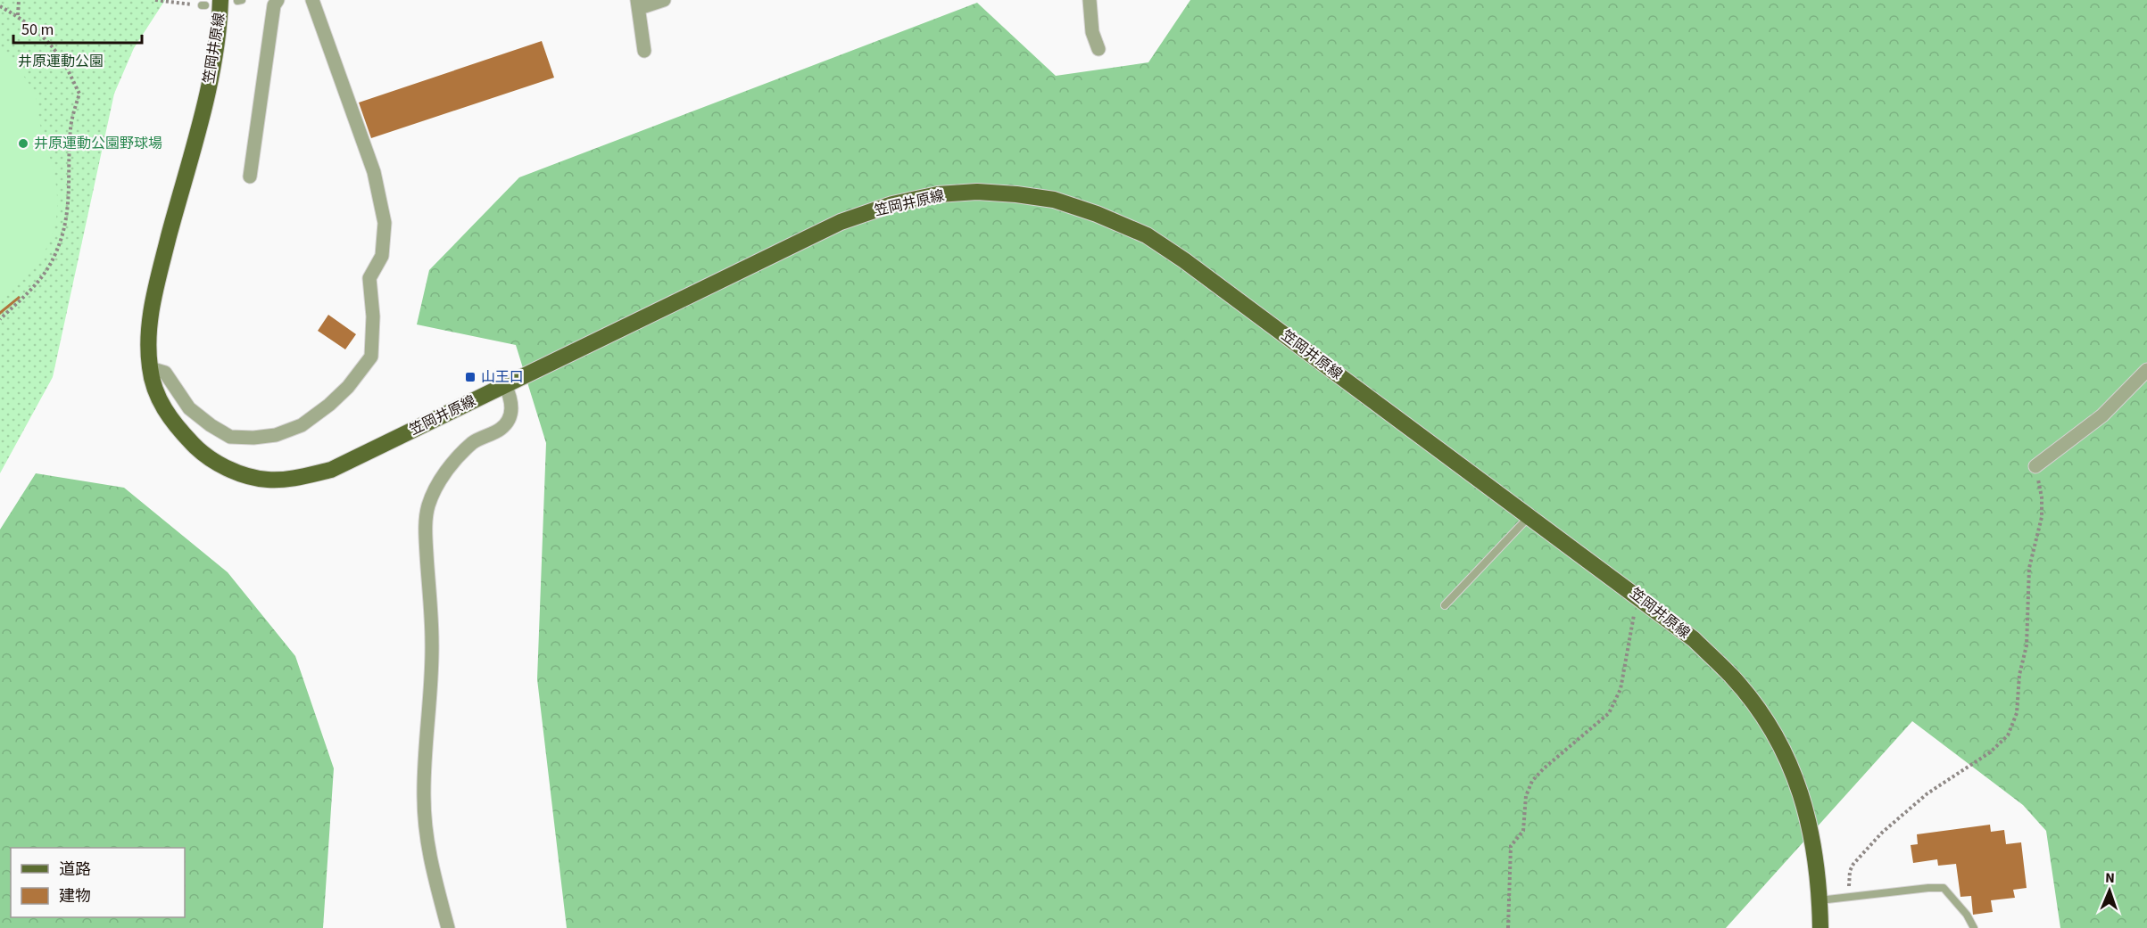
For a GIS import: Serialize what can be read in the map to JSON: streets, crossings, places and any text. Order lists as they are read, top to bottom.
{
  "streets": {
    "main road": ["笠岡井原線"]
  },
  "parks": ["井原運動公園"],
  "places": {
    "other": ["井原運動公園野球場"],
    "transit": ["山王口"]
  },
  "legend": ["道路", "建物"],
  "scale_bar": "50 m",
  "north": "top"
}
